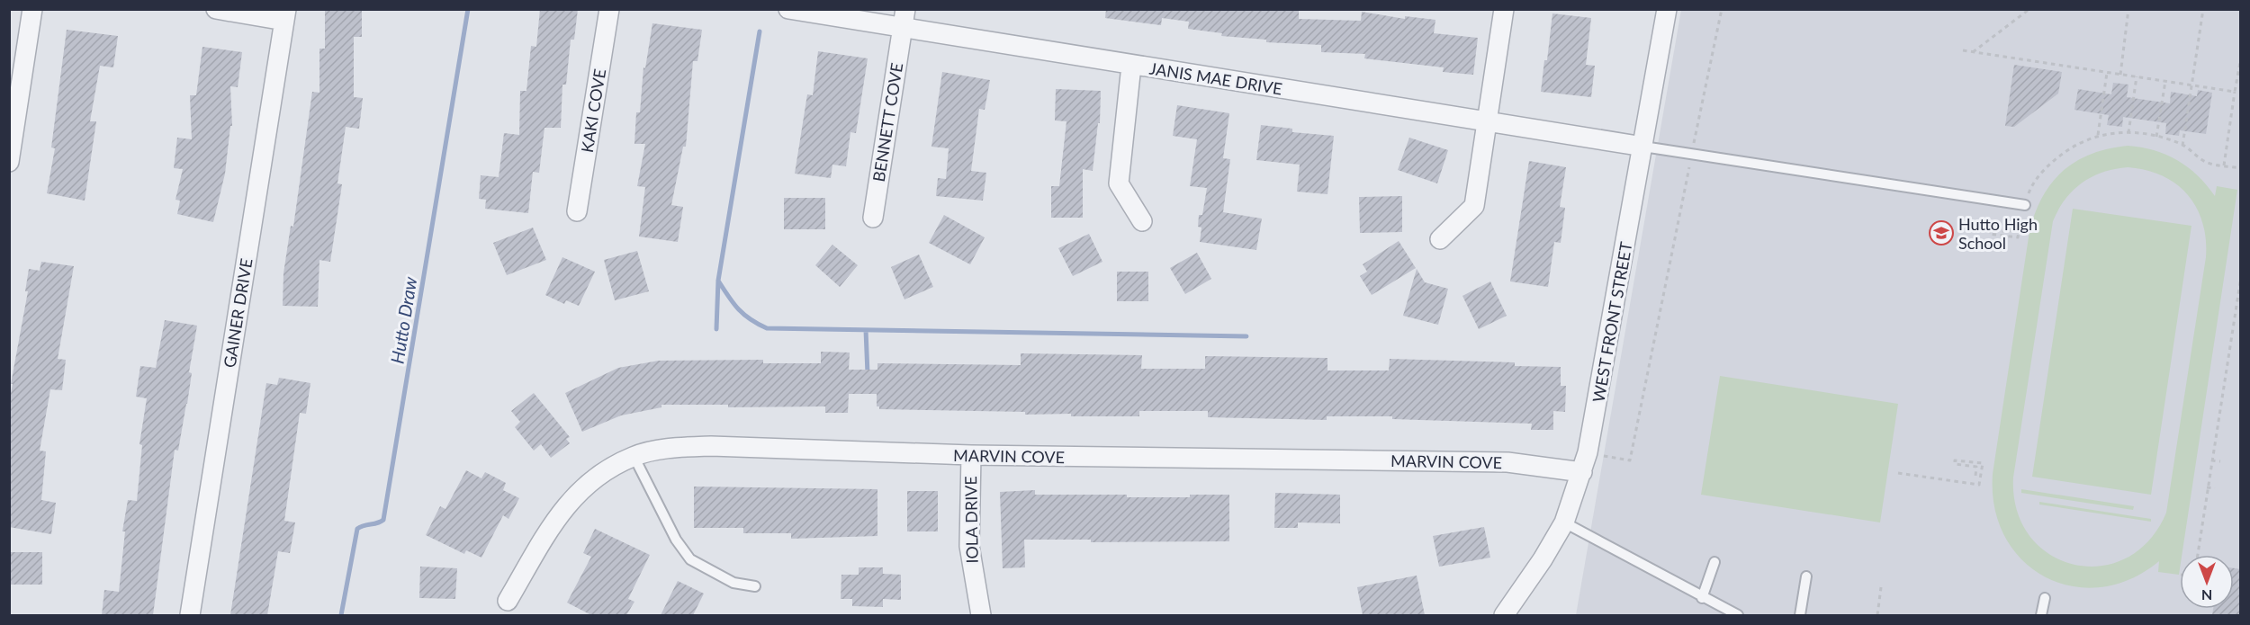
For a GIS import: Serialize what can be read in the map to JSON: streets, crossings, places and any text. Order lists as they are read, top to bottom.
{
  "streets": {
    "street": [
      "JANIS MAE DRIVE",
      "KAKI COVE",
      "BENNETT COVE",
      "GAINER DRIVE",
      "WEST FRONT STREET",
      "MARVIN COVE",
      "IOLA DRIVE"
    ]
  },
  "crossings": [
    ["JANIS MAE DRIVE", "BENNETT COVE"],
    ["JANIS MAE DRIVE", "WEST FRONT STREET"],
    ["WEST FRONT STREET", "MARVIN COVE"],
    ["MARVIN COVE", "IOLA DRIVE"]
  ],
  "water": ["Hutto Draw"],
  "places": {
    "school or university": ["Hutto High School"]
  },
  "north": "bottom"
}
